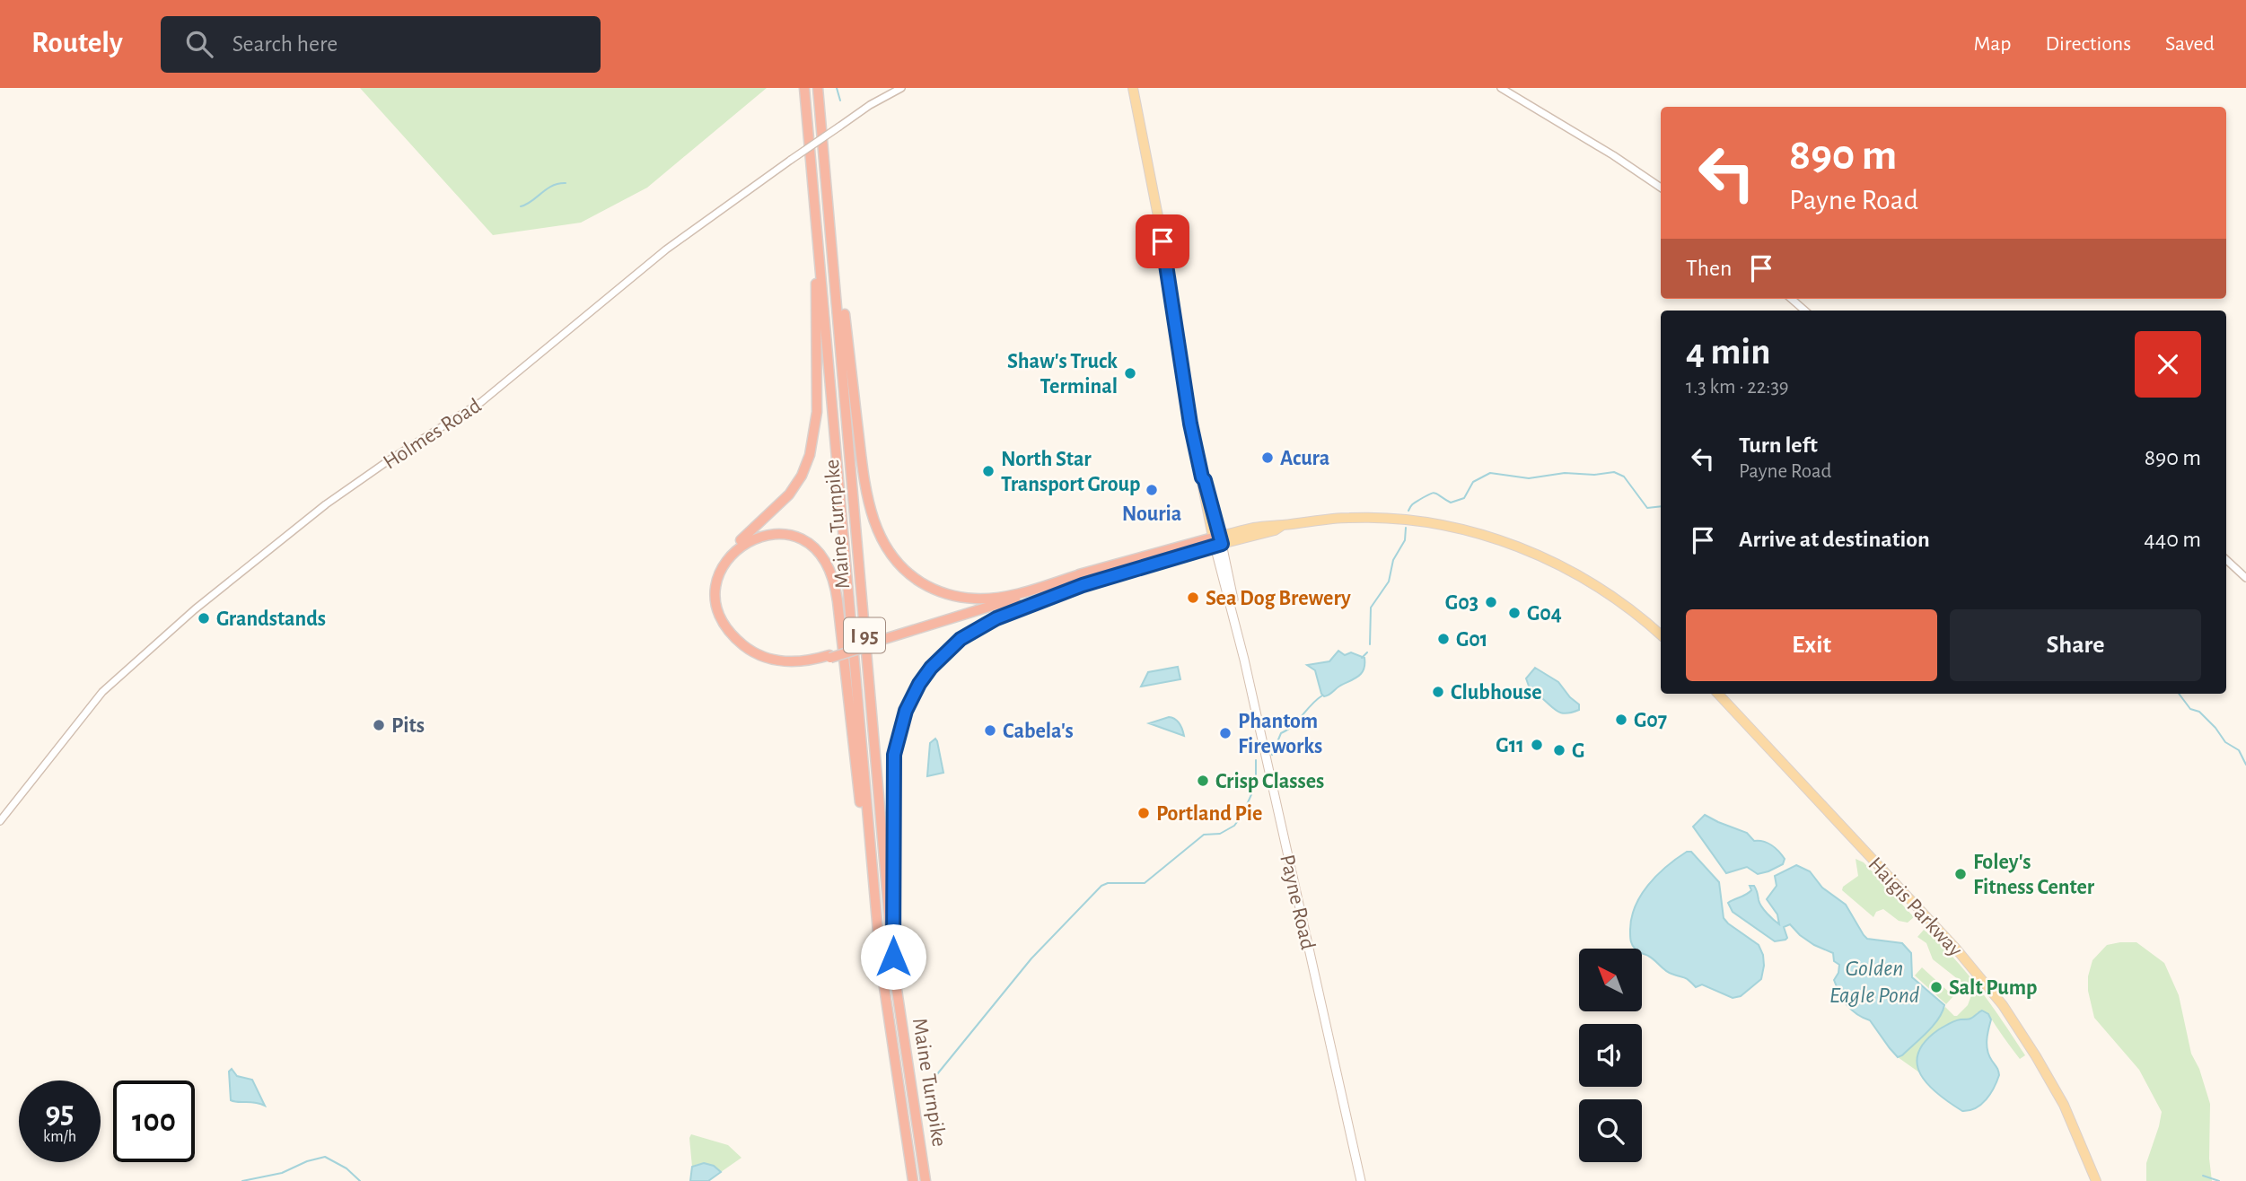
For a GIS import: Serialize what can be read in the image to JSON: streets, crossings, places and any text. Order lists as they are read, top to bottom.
{
  "streets": {
    "highway": ["Maine Turnpike", "I 95"],
    "main road": ["Payne Road", "Haigis Parkway"],
    "street": ["Holmes Road"]
  },
  "water": ["Golden Eagle Pond"],
  "places": [
    "Shaw's Truck Terminal",
    "Acura",
    "North Star Transport Group",
    "Nouria",
    "Sea Dog Brewery",
    "G03",
    "G04",
    "Grandstands",
    "G01",
    "Clubhouse",
    "G07",
    "Pits",
    "Cabela's",
    "Phantom Fireworks",
    "G11",
    "G",
    "Crisp Classes",
    "Portland Pie",
    "Foley's Fitness Center",
    "Salt Pump"
  ],
  "north": "top left",
  "page": {
    "header": "Routely",
    "search": "Search here",
    "nav": ["Map", "Directions", "Saved"],
    "turn": ["890 m", "Payne Road"],
    "then": "Then",
    "heading": ["4 min", "1.3 km · 22:39"],
    "list": [
      {
        "name": "Turn left",
        "note": "Payne Road",
        "value": "890 m"
      },
      {
        "name": "Arrive at destination",
        "value": "440 m"
      }
    ],
    "buttons": ["Exit", "Share"],
    "speed": "95 km/h",
    "limit": "100"
  }
}
